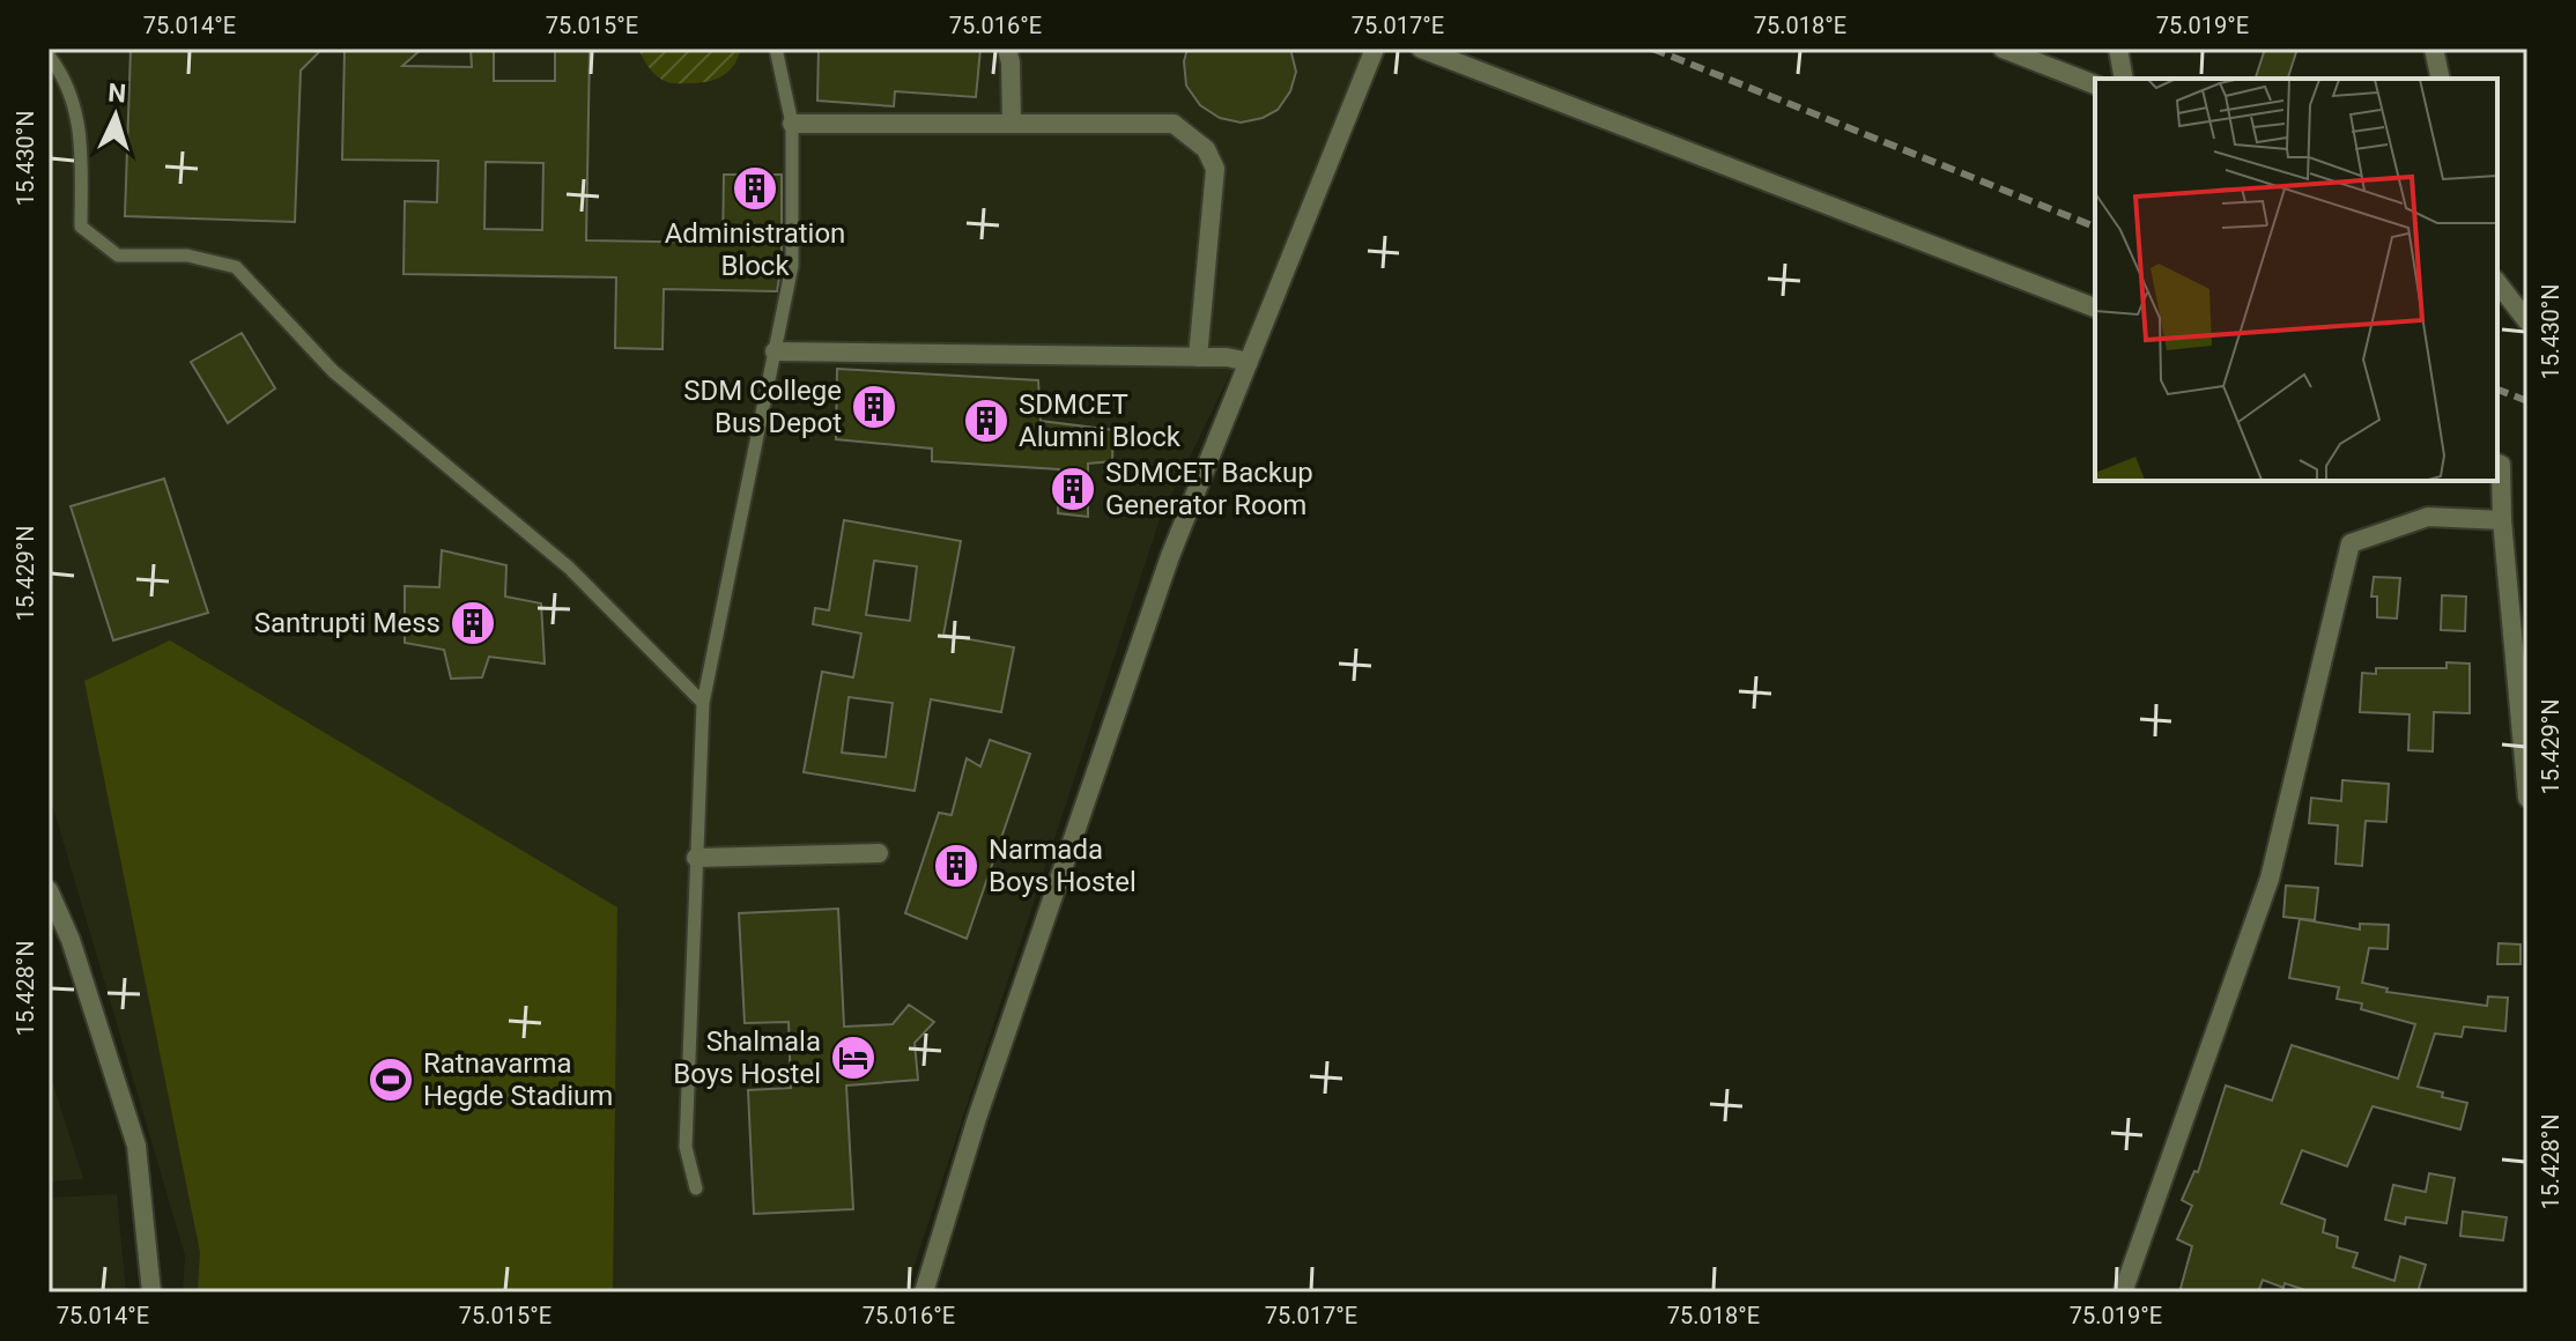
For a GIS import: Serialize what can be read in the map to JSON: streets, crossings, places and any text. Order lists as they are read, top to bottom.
{
  "places": {
    "building": [
      "Administration Block",
      "SDM College Bus Depot",
      "SDMCET Alumni Block",
      "SDMCET Backup Generator Room",
      "Santrupti Mess",
      "Narmada Boys Hostel"
    ],
    "hotel": ["Shalmala Boys Hostel"],
    "sports": ["Ratnavarma Hegde Stadium"]
  },
  "north": "top",
  "coordinates": [
    "75.014°E",
    "75.015°E",
    "75.016°E",
    "75.017°E",
    "75.018°E",
    "75.019°E",
    "15.430°N",
    "15.429°N",
    "15.428°N"
  ]
}
